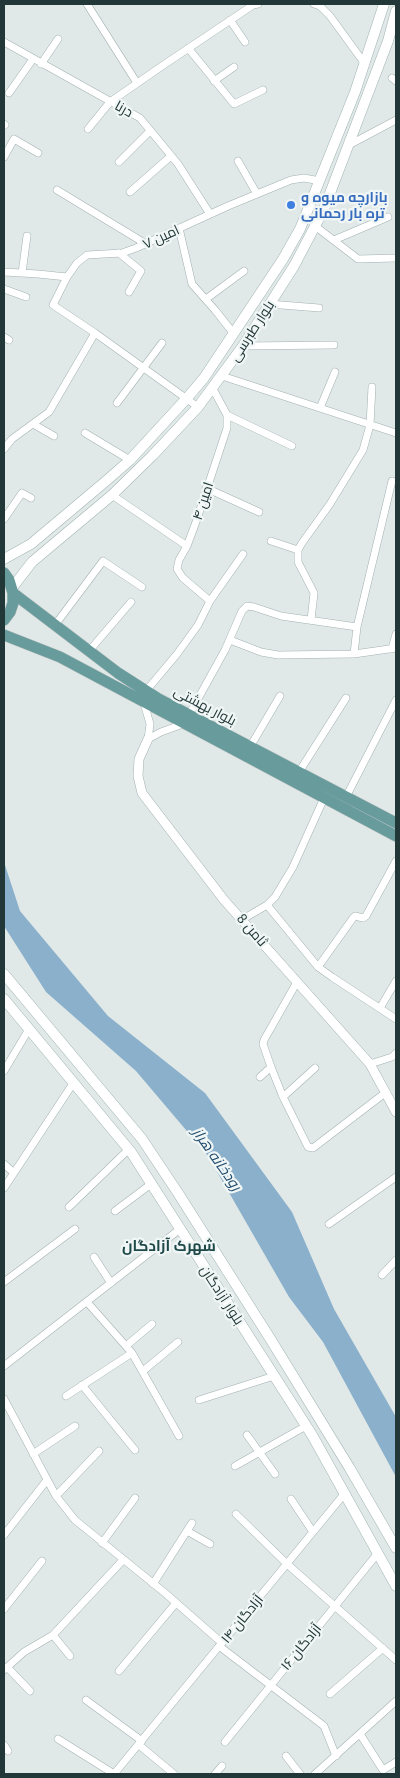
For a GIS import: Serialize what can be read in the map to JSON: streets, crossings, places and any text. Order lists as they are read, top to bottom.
{
  "streets": {
    "main road": ["بلوار طبرسی", "بلوار بهشتی", "بلوار آزادگان"],
    "street": [
      "درنا",
      "امین ۷",
      "امین ۴",
      "ثامن 8",
      "آزادگان ۱۴",
      "آزادگان ۱۶"
    ]
  },
  "crossings": [
    ["درنا", "امین ۷"],
    ["امین ۷", "بلوار طبرسی"],
    ["بلوار طبرسی", "بلوار بهشتی"],
    ["بلوار آزادگان", "آزادگان ۱۴"],
    ["بلوار آزادگان", "آزادگان ۱۶"]
  ],
  "districts": ["شهرک آزادگان"],
  "water": ["رودخانه هراز"],
  "places": ["بازارچه میوه و تره بار رحمانی"]
}
